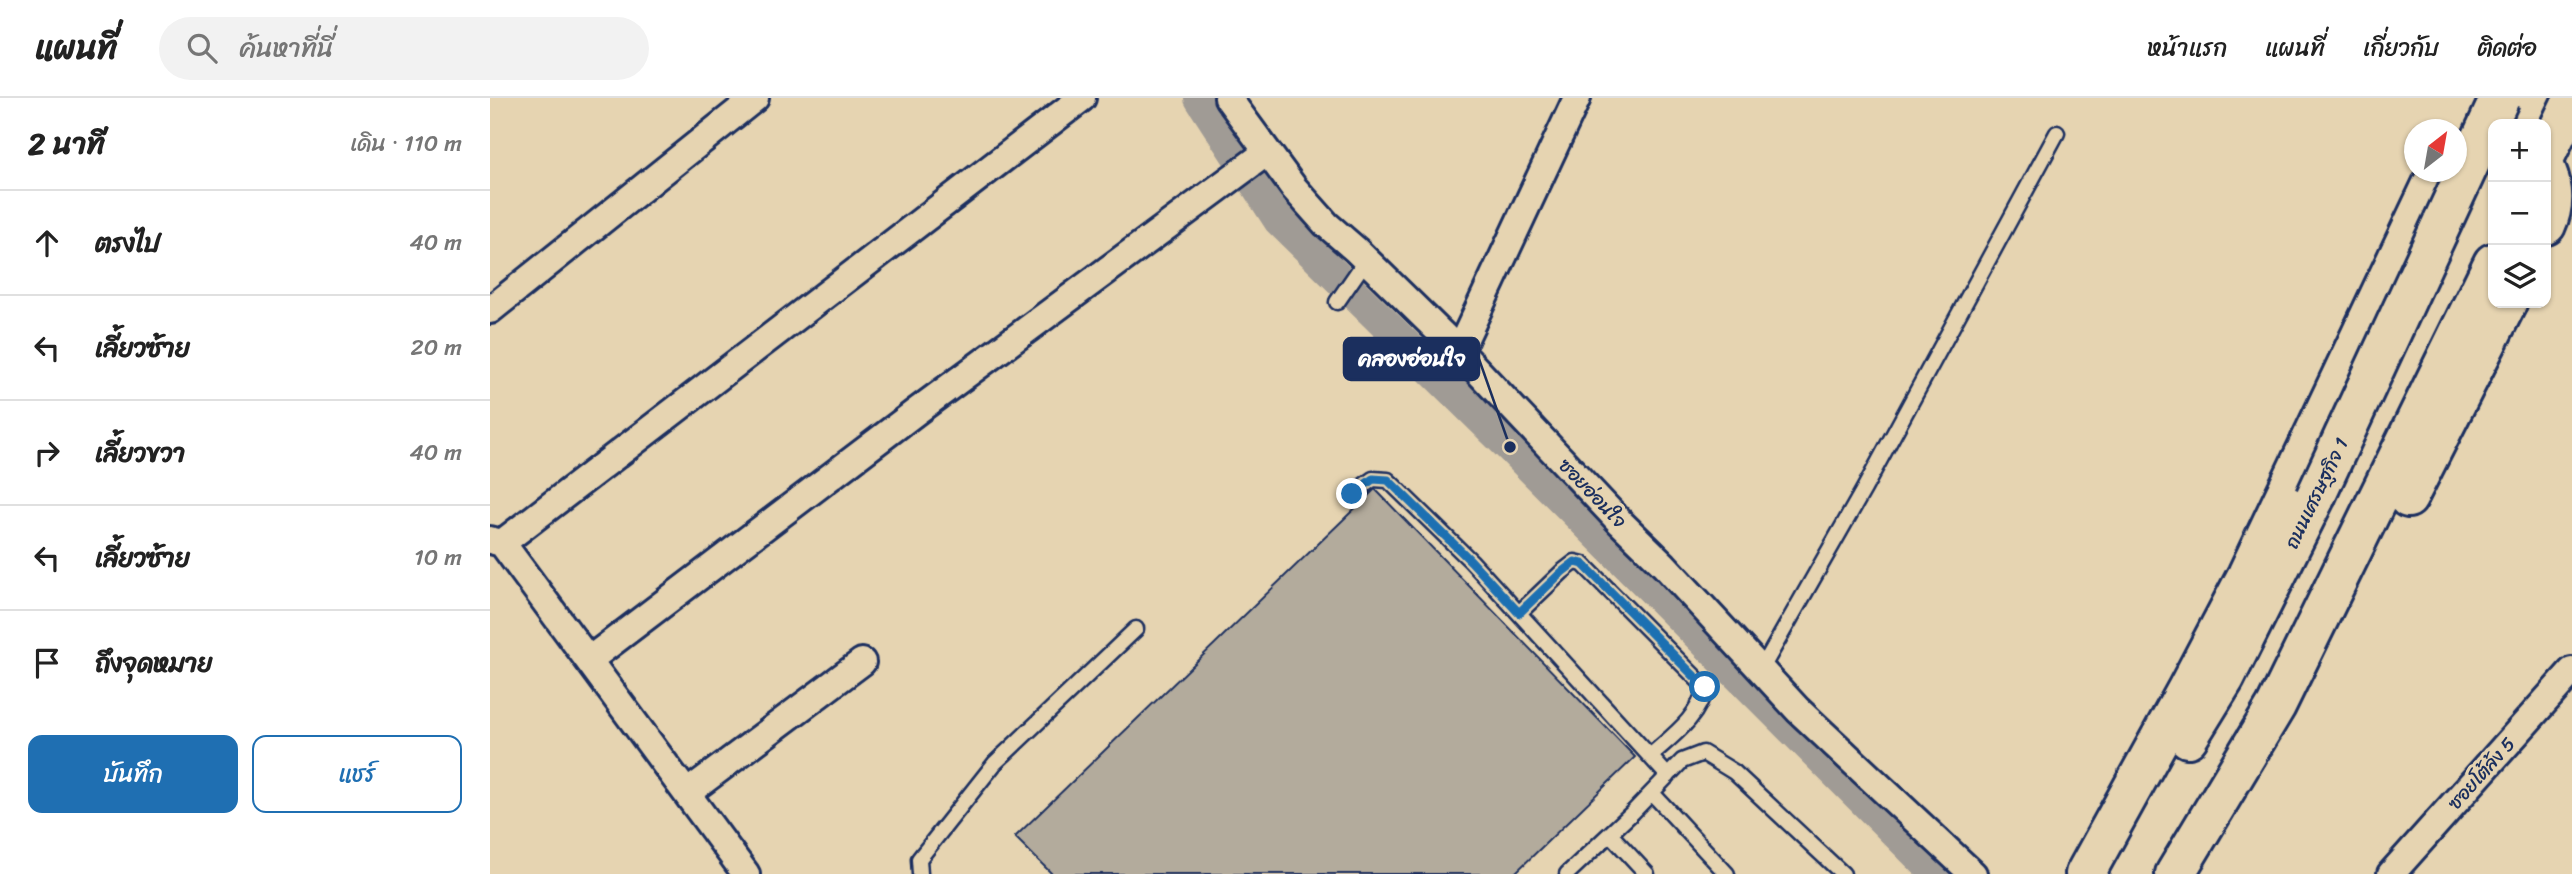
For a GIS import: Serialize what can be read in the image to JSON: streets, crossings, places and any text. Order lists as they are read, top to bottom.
{
  "streets": {
    "main road": ["ถนนเศรษฐกิจ 1"],
    "street": ["ซอยอ่อนใจ", "ซอยโต้ล้ง 5"]
  },
  "places": ["คลองอ่อนใจ"],
  "north": "top right",
  "page": {
    "header": "แผนที่",
    "search": "ค้นหาที่นี่",
    "nav": [
      "หน้าแรก",
      "แผนที่",
      "เกี่ยวกับ",
      "ติดต่อ"
    ],
    "heading": ["2 นาที", "เดิน · 110 m"],
    "map_buttons": ["+", "−"],
    "list": [
      ["ตรงไป", "40 m"],
      ["เลี้ยวซ้าย", "20 m"],
      ["เลี้ยวขวา", "40 m"],
      ["เลี้ยวซ้าย", "10 m"],
      "ถึงจุดหมาย"
    ],
    "buttons": ["บันทึก", "แชร์"]
  }
}
